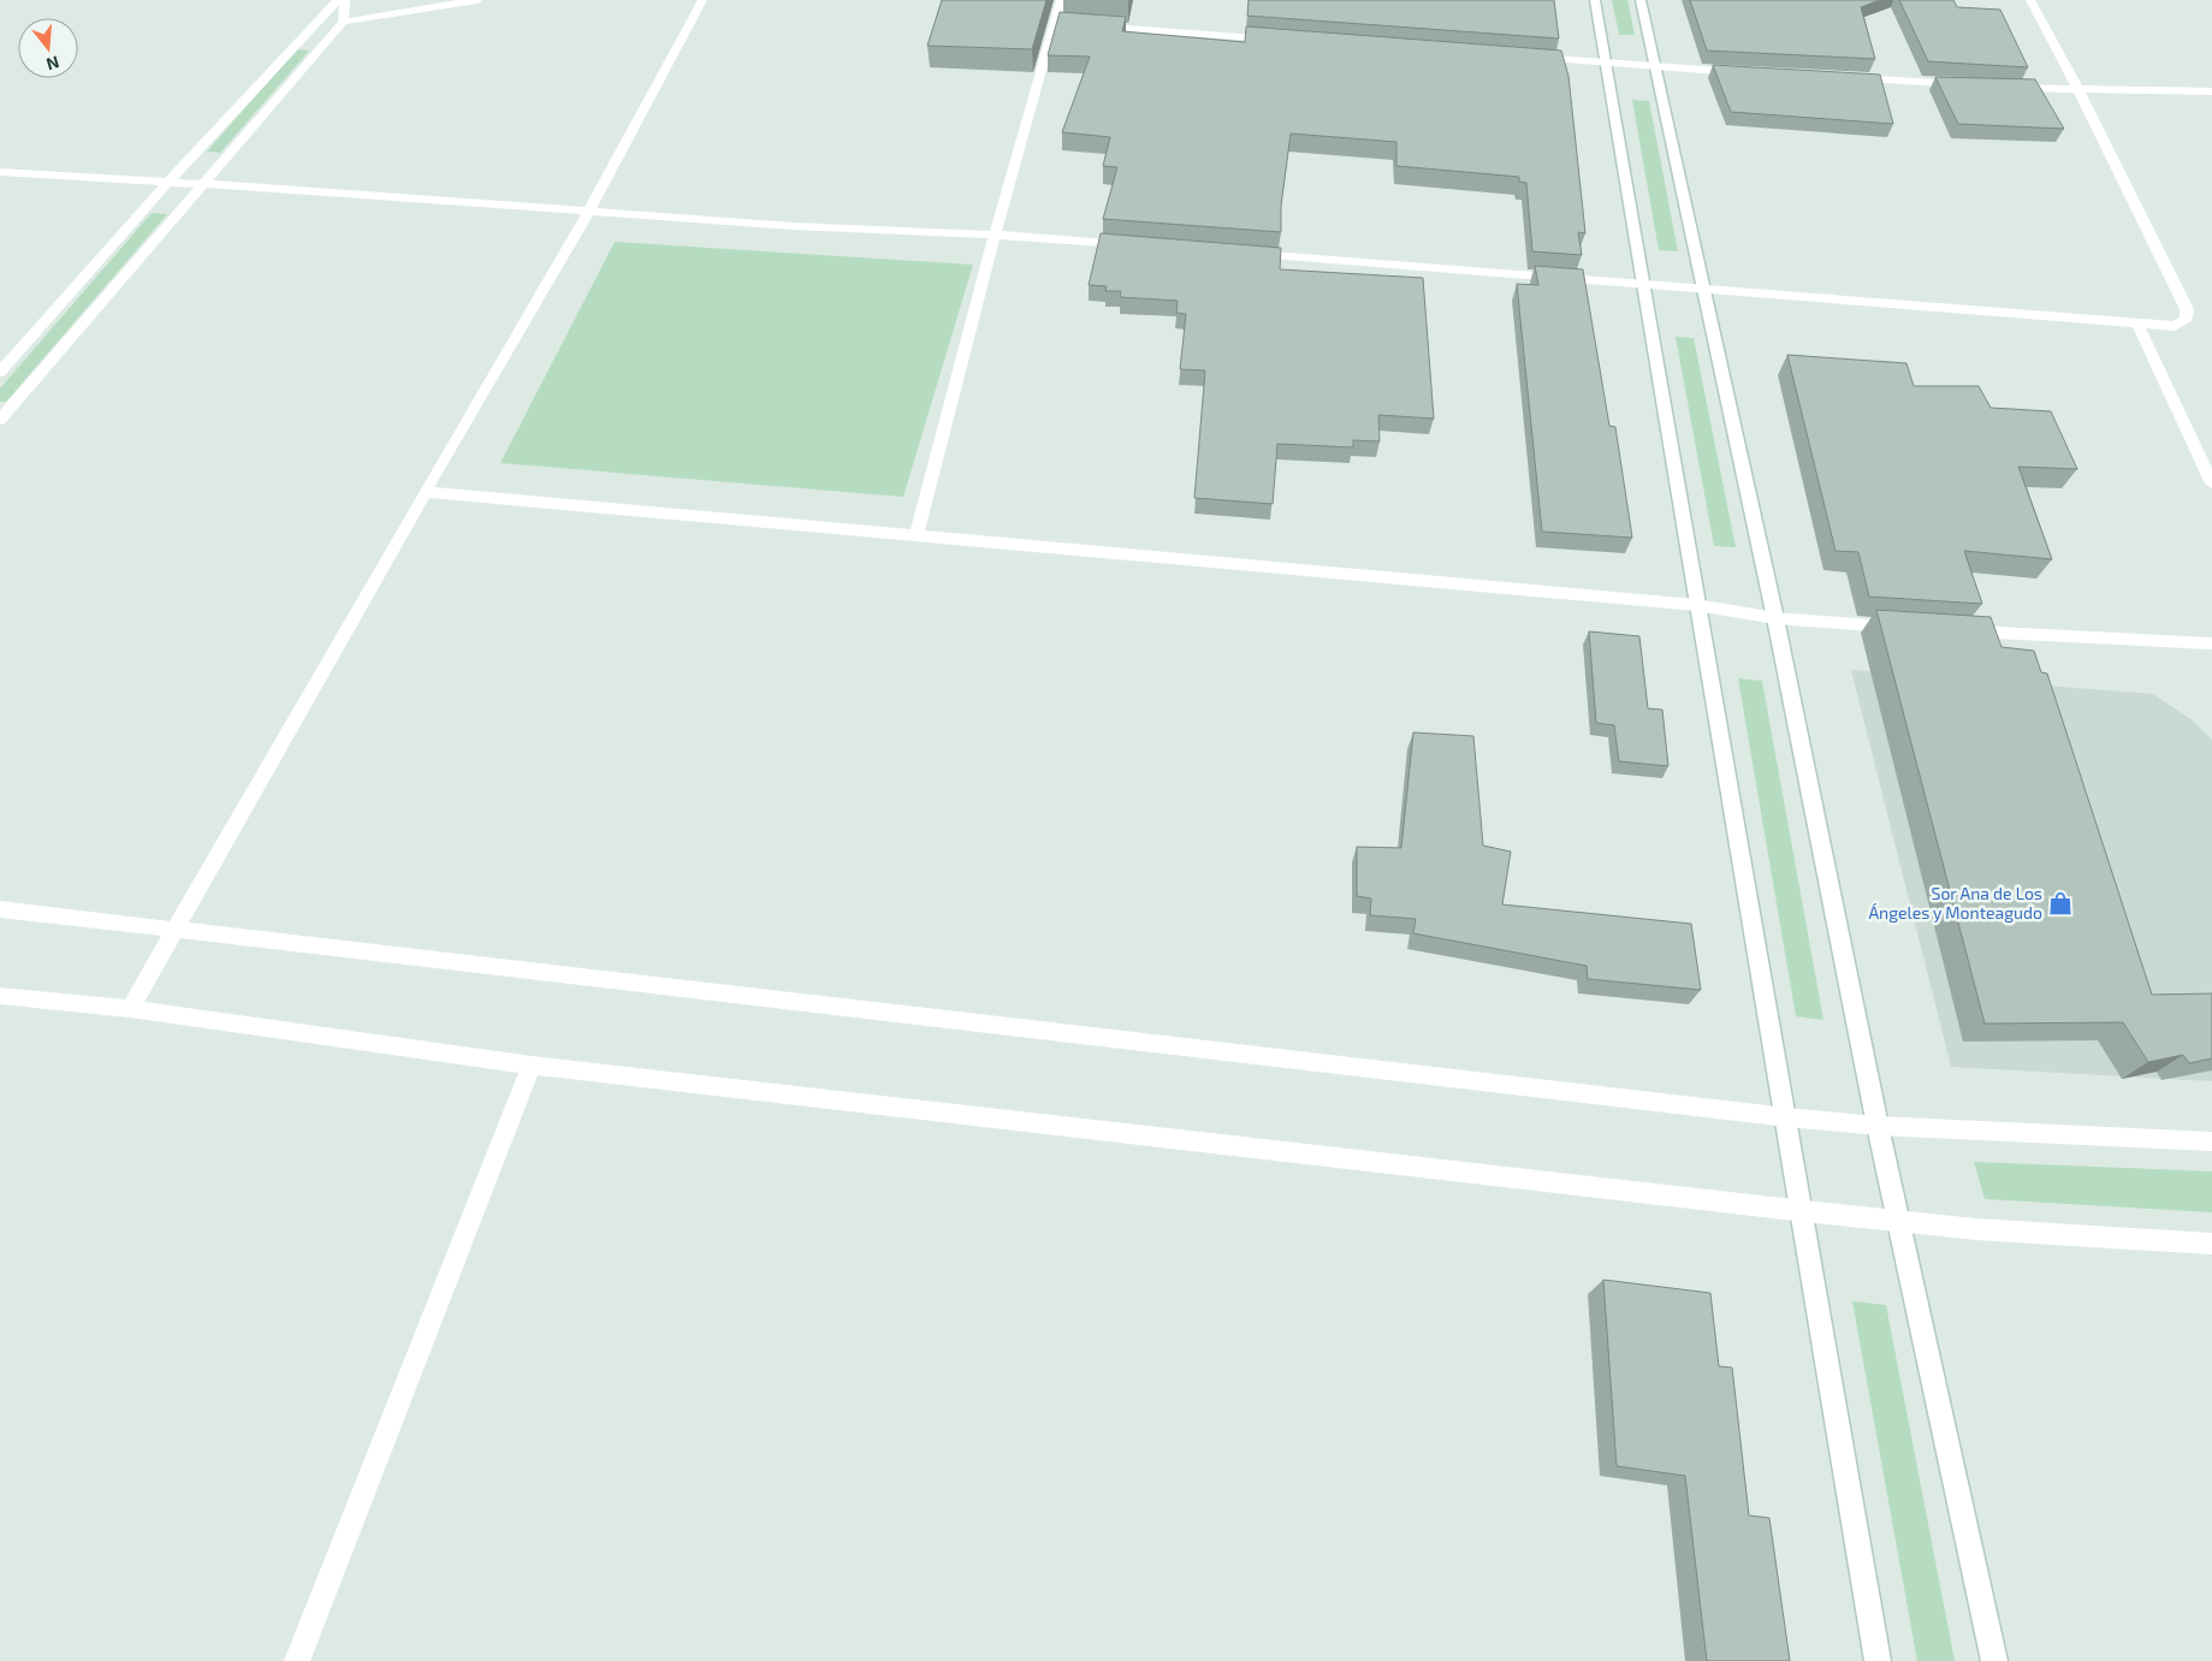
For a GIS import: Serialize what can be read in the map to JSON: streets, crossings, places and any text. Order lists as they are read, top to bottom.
{
  "places": {
    "shop": ["Sor Ana de Los Ángeles y Monteagudo"]
  },
  "north": "bottom"
}
